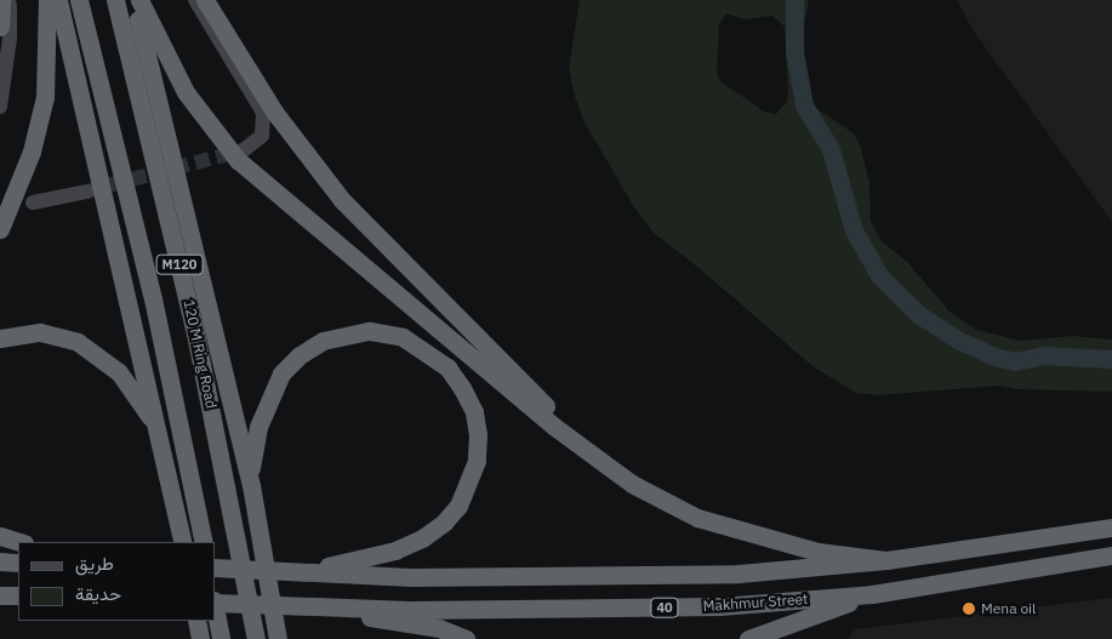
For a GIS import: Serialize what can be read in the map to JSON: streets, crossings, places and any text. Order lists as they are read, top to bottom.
{
  "streets": {
    "highway": [
      "M120",
      "120 M Ring Road",
      "Makhmur Street",
      "40"
    ]
  },
  "places": ["Mena oil"],
  "legend": ["طريق", "حديقة"]
}
